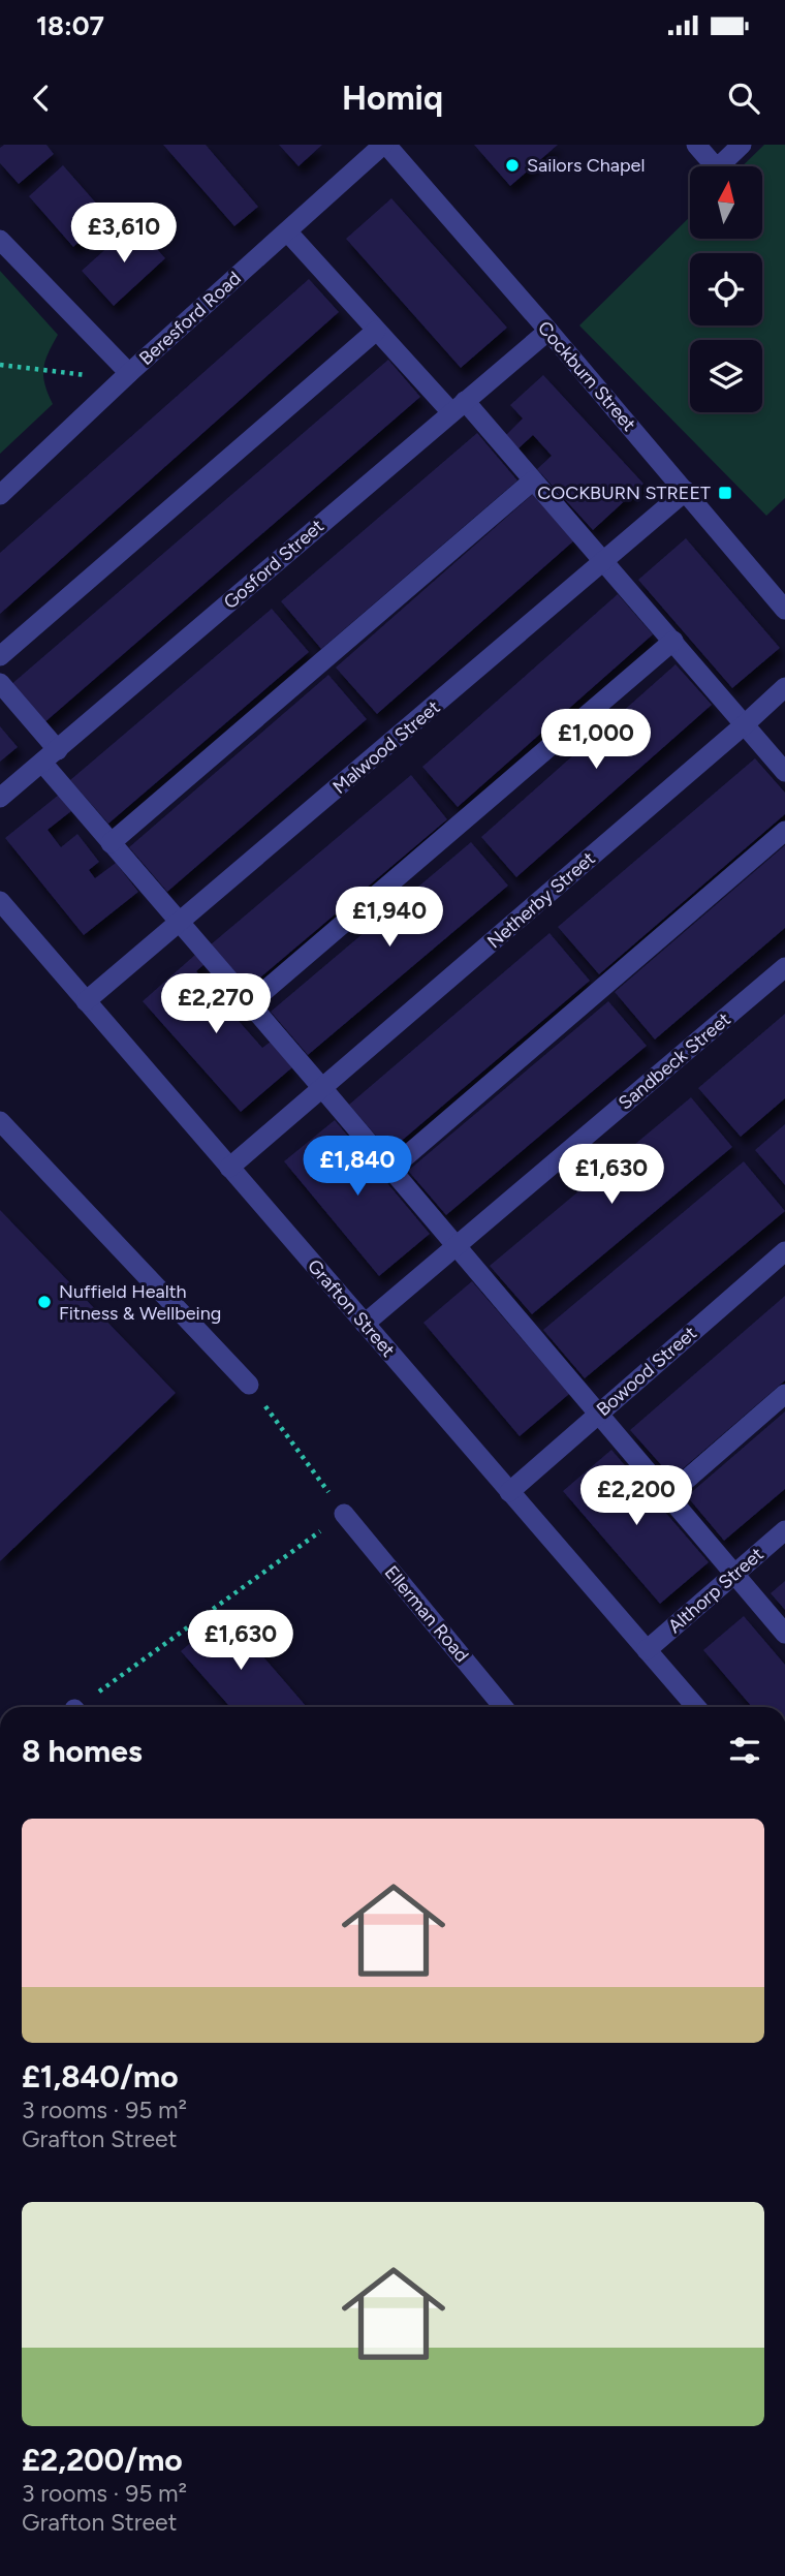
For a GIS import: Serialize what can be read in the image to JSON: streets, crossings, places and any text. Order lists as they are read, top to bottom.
{
  "streets": {
    "street": [
      "Beresford Road",
      "Cockburn Street",
      "Gosford Street",
      "Malwood Street",
      "Netherby Street",
      "Sandbeck Street",
      "Grafton Street",
      "Bowood Street",
      "Althorp Street",
      "Ellerman Road"
    ]
  },
  "crossings": [
    ["Beresford Road", "Cockburn Street"],
    ["Cockburn Street", "Gosford Street"],
    ["Cockburn Street", "Malwood Street"],
    ["Malwood Street", "Grafton Street"],
    ["Netherby Street", "Grafton Street"],
    ["Sandbeck Street", "Grafton Street"],
    ["Grafton Street", "Bowood Street"],
    ["Grafton Street", "Althorp Street"]
  ],
  "places": {
    "other": ["Sailors Chapel", "Nuffield Health Fitness & Wellbeing"],
    "transit": ["COCKBURN STREET"]
  },
  "north": "top",
  "page": {
    "status": "18:07",
    "header": "Homiq",
    "price": [
      "£3,610",
      "£1,000",
      "£1,940",
      "£2,270",
      "£1,840",
      "£1,630",
      "£2,200",
      "£1,630"
    ],
    "heading": "8 homes",
    "list": [
      {
        "name": "£1,840/mo",
        "note": "3 rooms · 95 m² · Grafton Street"
      },
      {
        "name": "£2,200/mo",
        "note": "3 rooms · 95 m² · Grafton Street"
      }
    ]
  }
}
